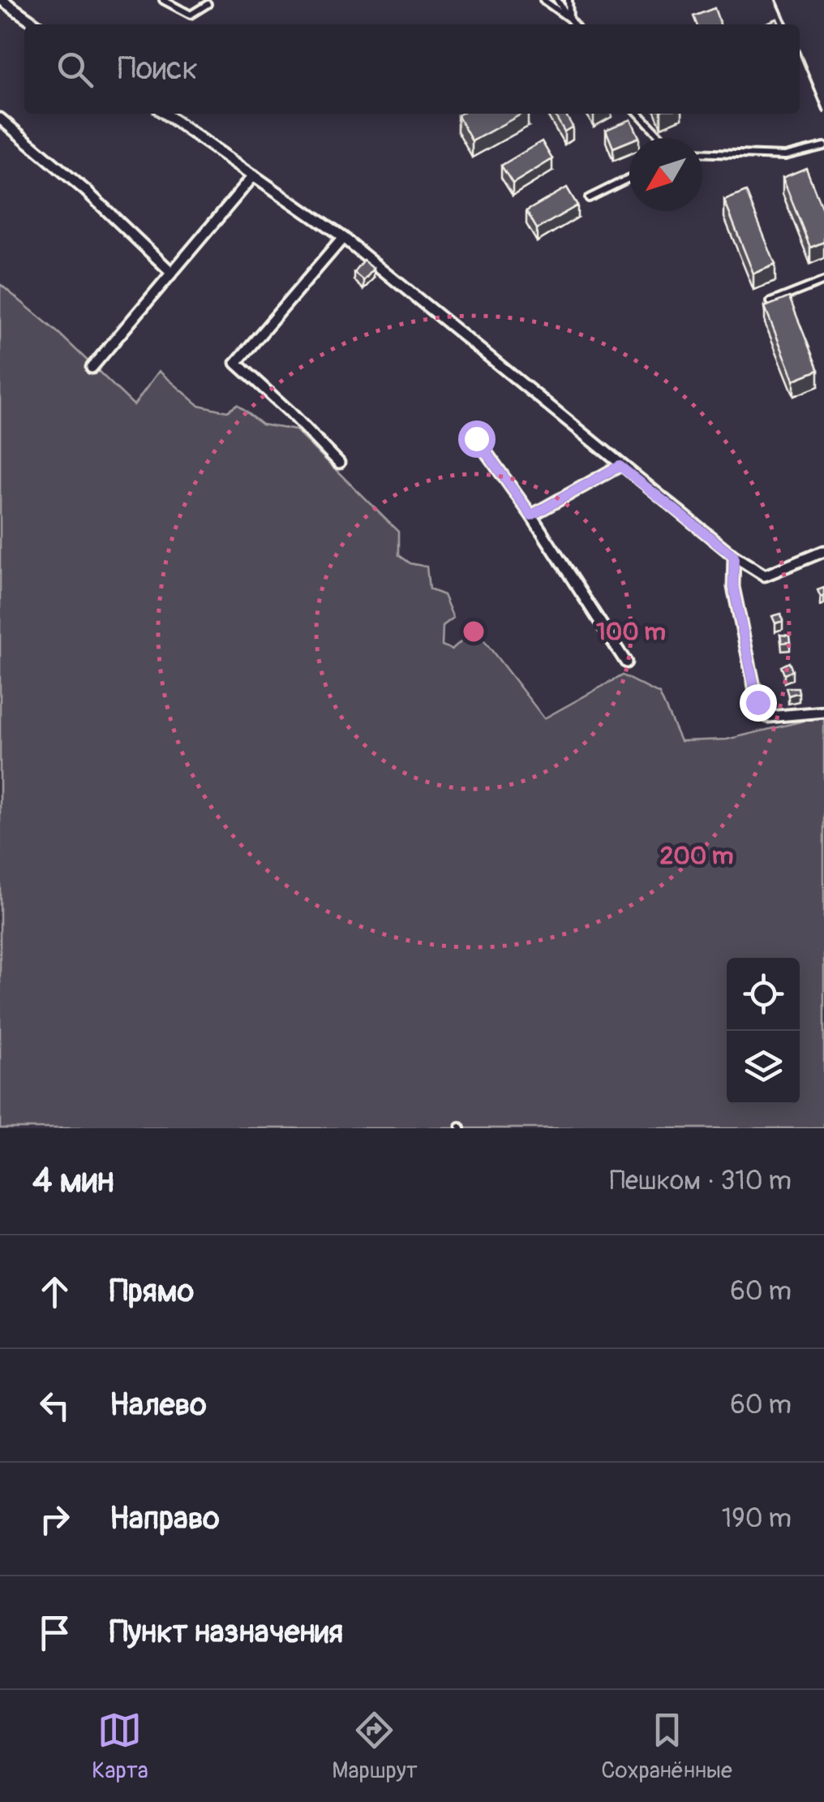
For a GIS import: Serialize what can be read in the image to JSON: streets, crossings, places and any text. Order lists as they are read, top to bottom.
{
  "north": "bottom left",
  "page": {
    "search": "Поиск",
    "heading": ["4 мин", "Пешком · 310 m"],
    "list": [
      ["Прямо", "60 m"],
      ["Налево", "60 m"],
      ["Направо", "190 m"],
      "Пункт назначения"
    ],
    "nav": ["Карта", "Маршрут", "Сохранённые"]
  },
  "rings": ["100 m", "200 m"]
}
